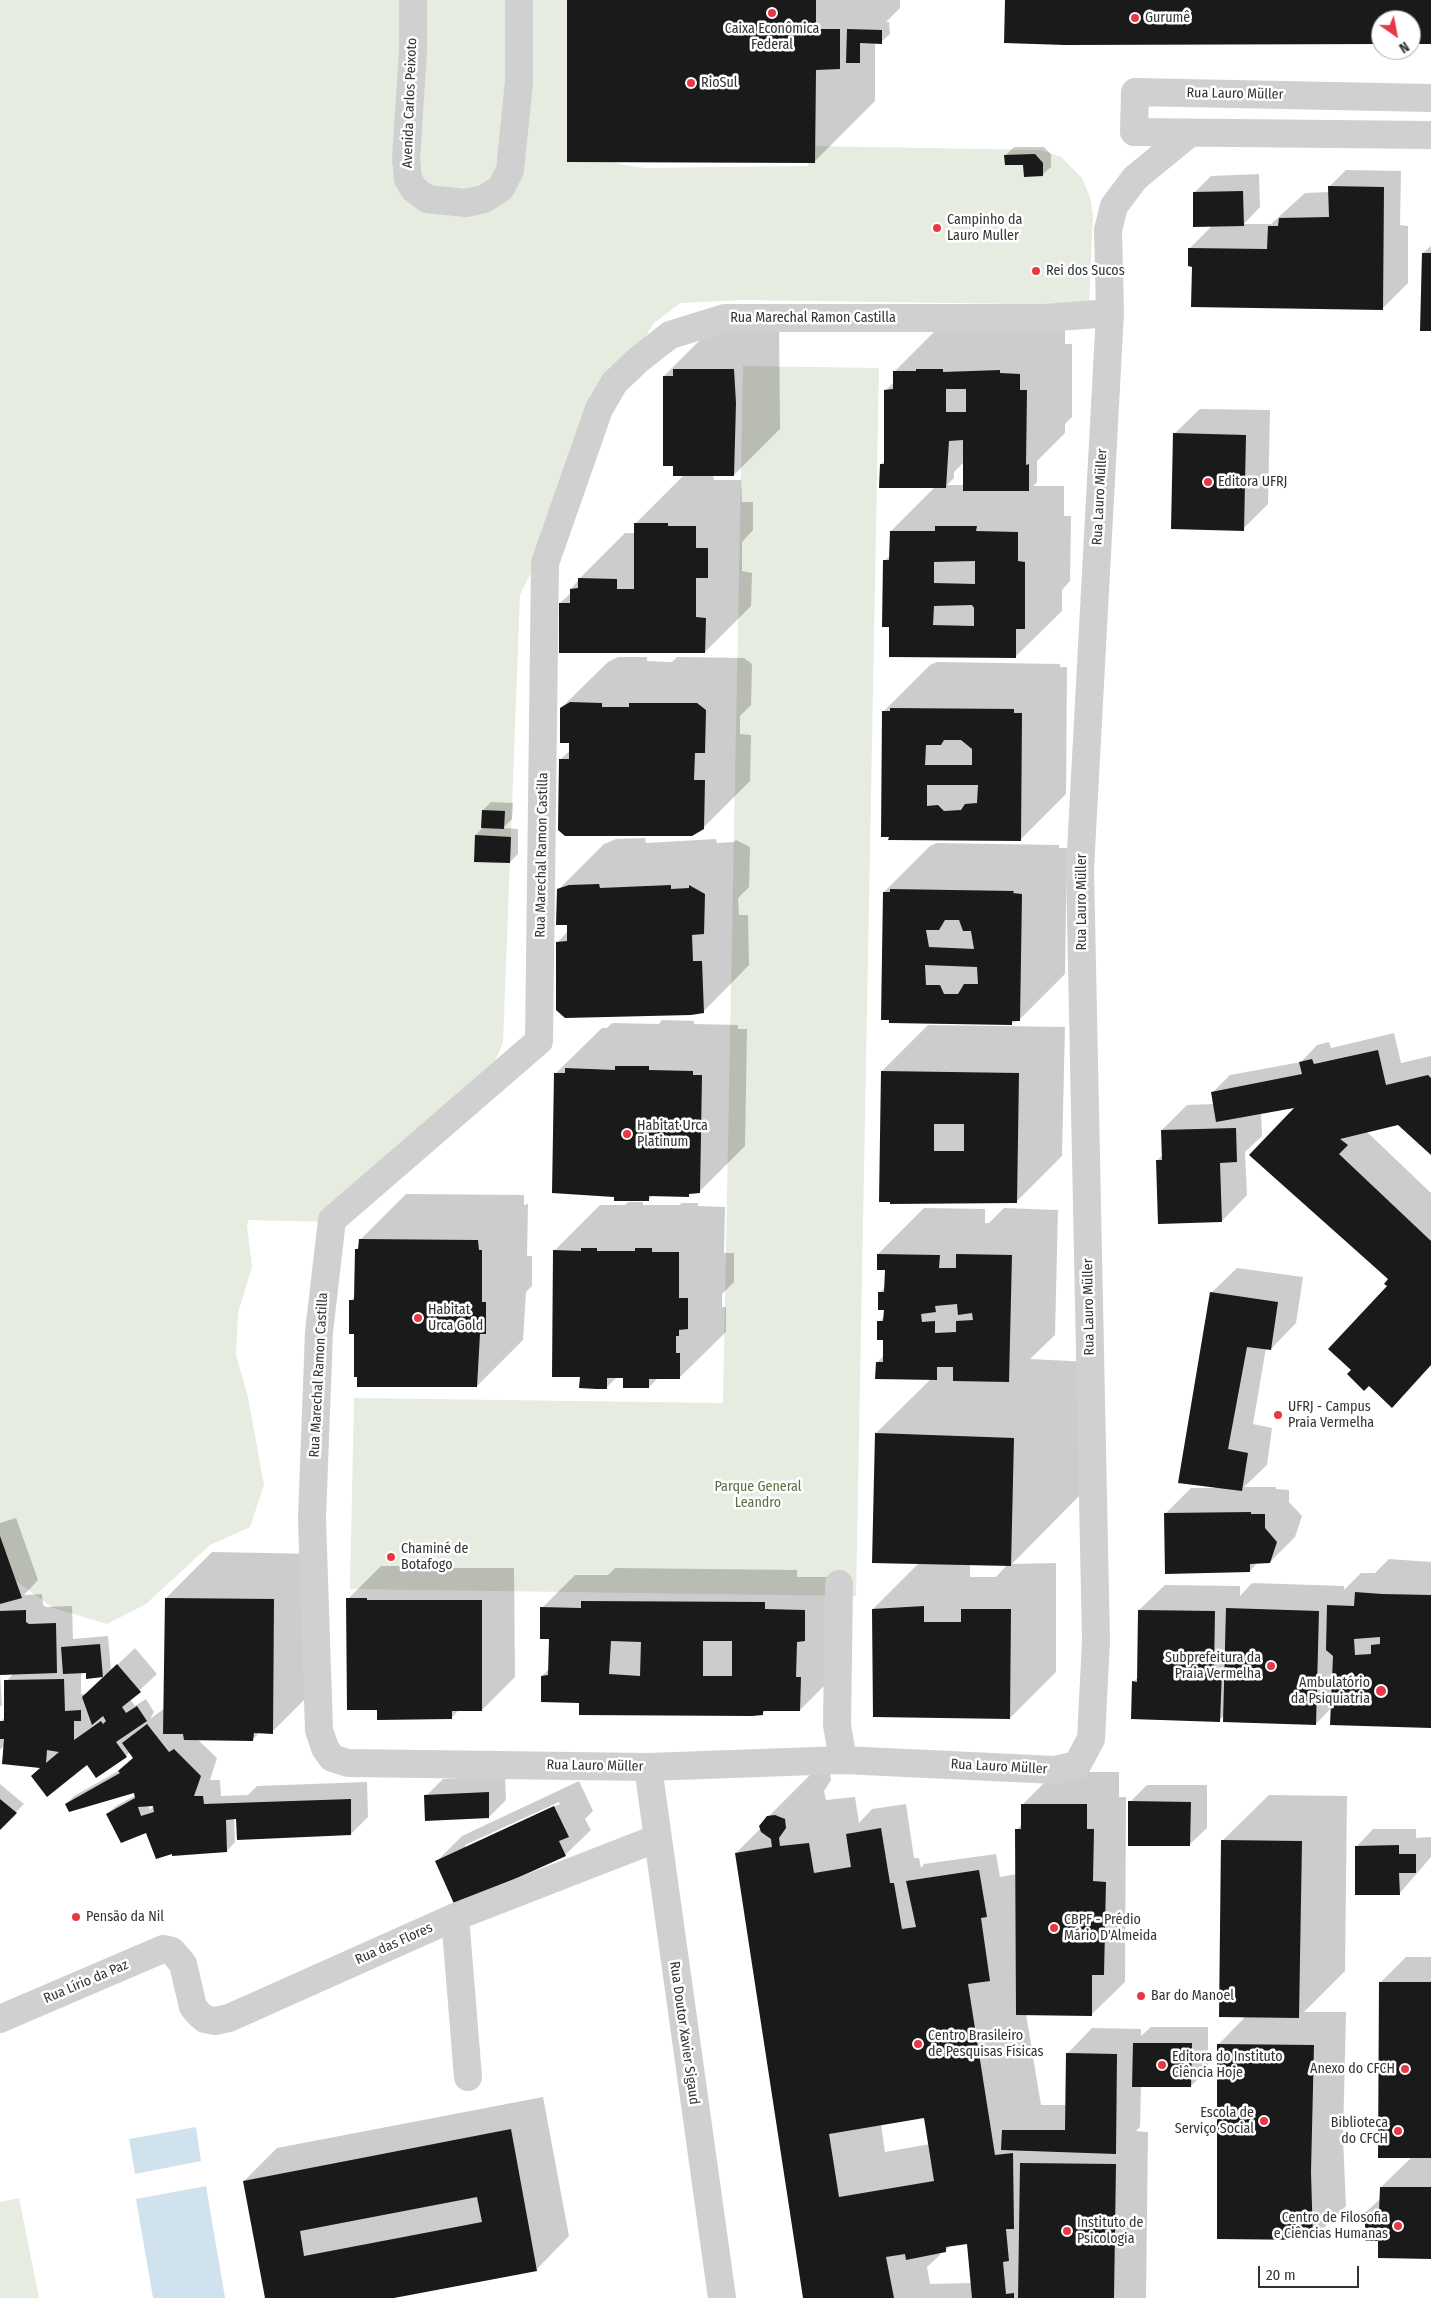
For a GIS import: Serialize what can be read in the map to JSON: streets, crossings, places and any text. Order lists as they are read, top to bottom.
{
  "streets": {
    "street": [
      "Rua Lauro Müller",
      "Avenida Carlos Peixoto",
      "Rua Marechal Ramon Castilla",
      "Rua das Flores",
      "Rua Lírio da Paz",
      "Rua Doutor Xavier Sigaud"
    ]
  },
  "crossings": [
    ["Rua Lauro Müller", "Rua Marechal Ramon Castilla"],
    ["Rua Lauro Müller", "Rua Doutor Xavier Sigaud"],
    ["Rua das Flores", "Rua Lírio da Paz"],
    ["Rua das Flores", "Rua Doutor Xavier Sigaud"]
  ],
  "parks": ["Parque General Leandro"],
  "places": [
    "Caixa Econômica Federal",
    "Gurumê",
    "RioSul",
    "Campinho da Lauro Muller",
    "Rei dos Sucos",
    "Editora UFRJ",
    "Habitat Urca Platinum",
    "Habitat Urca Gold",
    "UFRJ - Campus Praia Vermelha",
    "Chaminé de Botafogo",
    "Subprefeitura da Praia Vermelha",
    "Ambulatório da Psiquiatria",
    "Pensão da Nil",
    "CBPF - Prédio Mário D'Almeida",
    "Bar do Manoel",
    "Centro Brasileiro de Pesquisas Físicas",
    "Editora do Instituto Ciência Hoje",
    "Anexo do CFCH",
    "Escola de Serviço Social",
    "Biblioteca do CFCH",
    "Centro de Filosofia e Ciências Humanas",
    "Instituto de Psicologia"
  ],
  "scale_bar": "20 m",
  "north": "bottom right"
}
